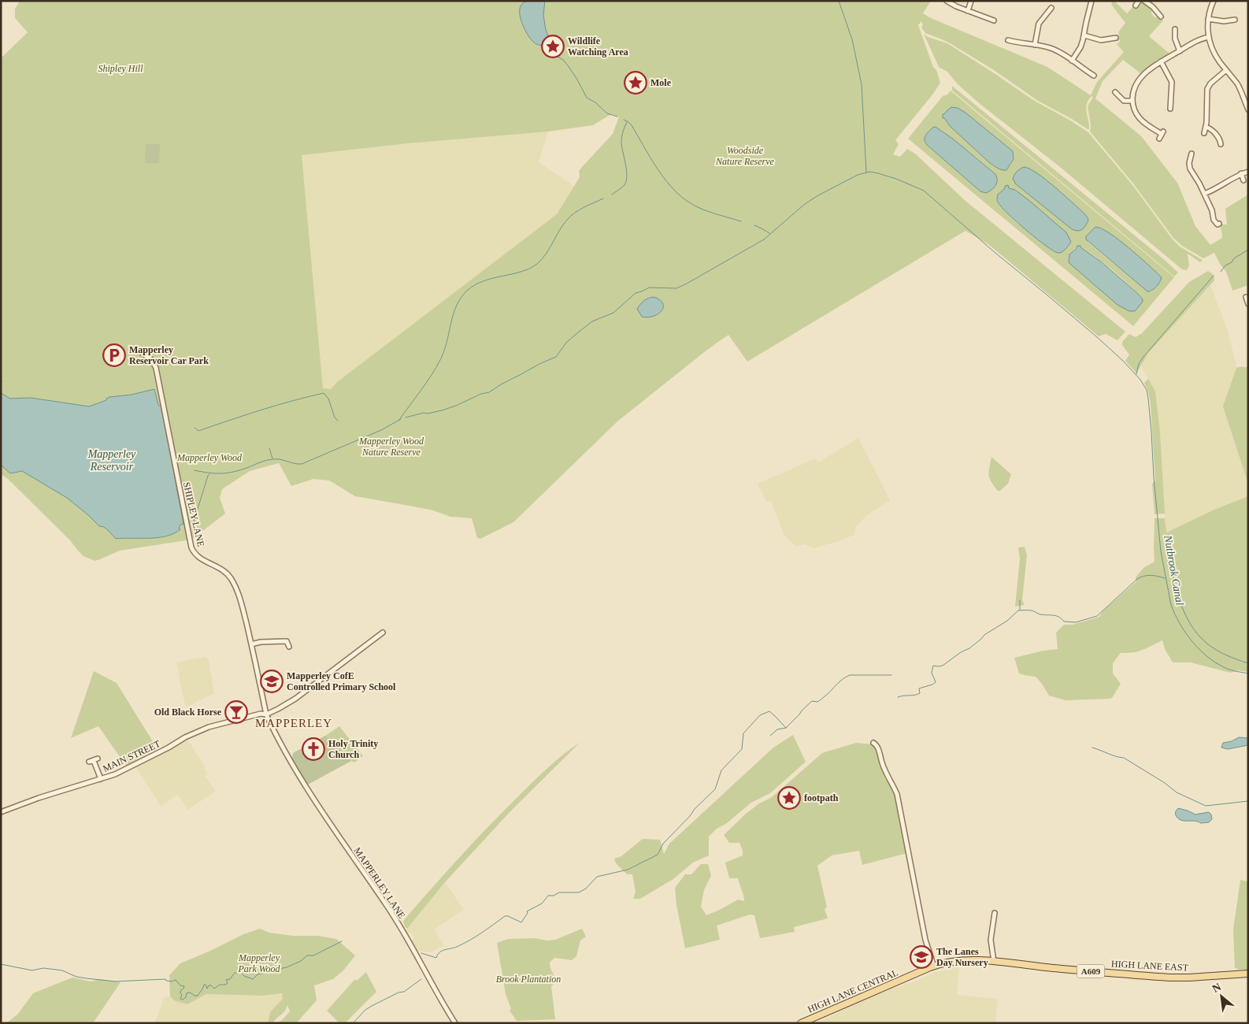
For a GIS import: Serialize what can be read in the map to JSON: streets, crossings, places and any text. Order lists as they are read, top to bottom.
{
  "streets": {
    "main road": ["HIGH LANE EAST", "A609", "HIGH LANE CENTRAL"],
    "street": ["SHIPLEY LANE", "MAIN STREET", "MAPPERLEY LANE"]
  },
  "crossings": [
    ["SHIPLEY LANE", "MAIN STREET"],
    ["SHIPLEY LANE", "MAPPERLEY LANE"],
    ["MAIN STREET", "MAPPERLEY LANE"],
    ["HIGH LANE EAST", "HIGH LANE CENTRAL"]
  ],
  "districts": ["MAPPERLEY"],
  "water": ["Mapperley Reservoir", "Nutbrook Canal"],
  "parks": [
    "Shipley Hill",
    "Woodside Nature Reserve",
    "Mapperley Wood Nature Reserve",
    "Mapperley Wood",
    "Mapperley Park Wood",
    "Brook Plantation"
  ],
  "places": {
    "place": ["Wildlife Watching Area", "Mole", "footpath"],
    "parking": ["Mapperley Reservoir Car Park"],
    "school or university": ["Mapperley CofE Controlled Primary School", "The Lanes Day Nursery"],
    "bar": ["Old Black Horse"],
    "church": ["Holy Trinity Church"]
  },
  "north": "top left"
}
